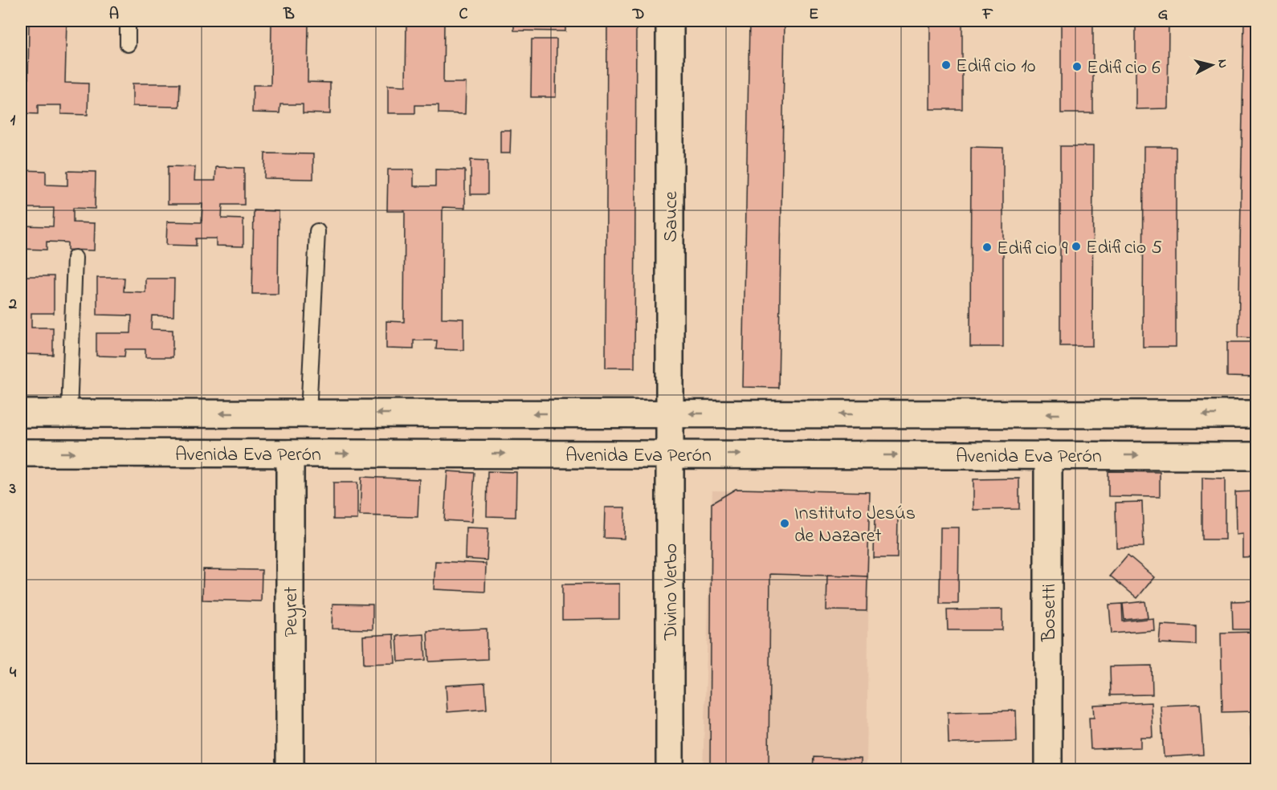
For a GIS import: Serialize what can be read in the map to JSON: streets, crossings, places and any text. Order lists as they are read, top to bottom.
{
  "streets": {
    "street": [
      "Sauce",
      "Avenida Eva Perón",
      "Divino Verbo",
      "Peyret",
      "Bosetti"
    ]
  },
  "crossings": [
    ["Sauce", "Avenida Eva Perón"],
    ["Sauce", "Divino Verbo"],
    ["Avenida Eva Perón", "Divino Verbo"],
    ["Avenida Eva Perón", "Peyret"],
    ["Avenida Eva Perón", "Bosetti"]
  ],
  "places": [
    "Edificio 10",
    "Edificio 6",
    "Edificio 5",
    "Edificio 9",
    "Instituto Jesús de Nazaret"
  ],
  "north": "right",
  "grid": {
    "columns": [
      "A",
      "B",
      "C",
      "D",
      "E",
      "F",
      "G"
    ],
    "rows": [
      "1",
      "2",
      "3",
      "4"
    ]
  }
}
